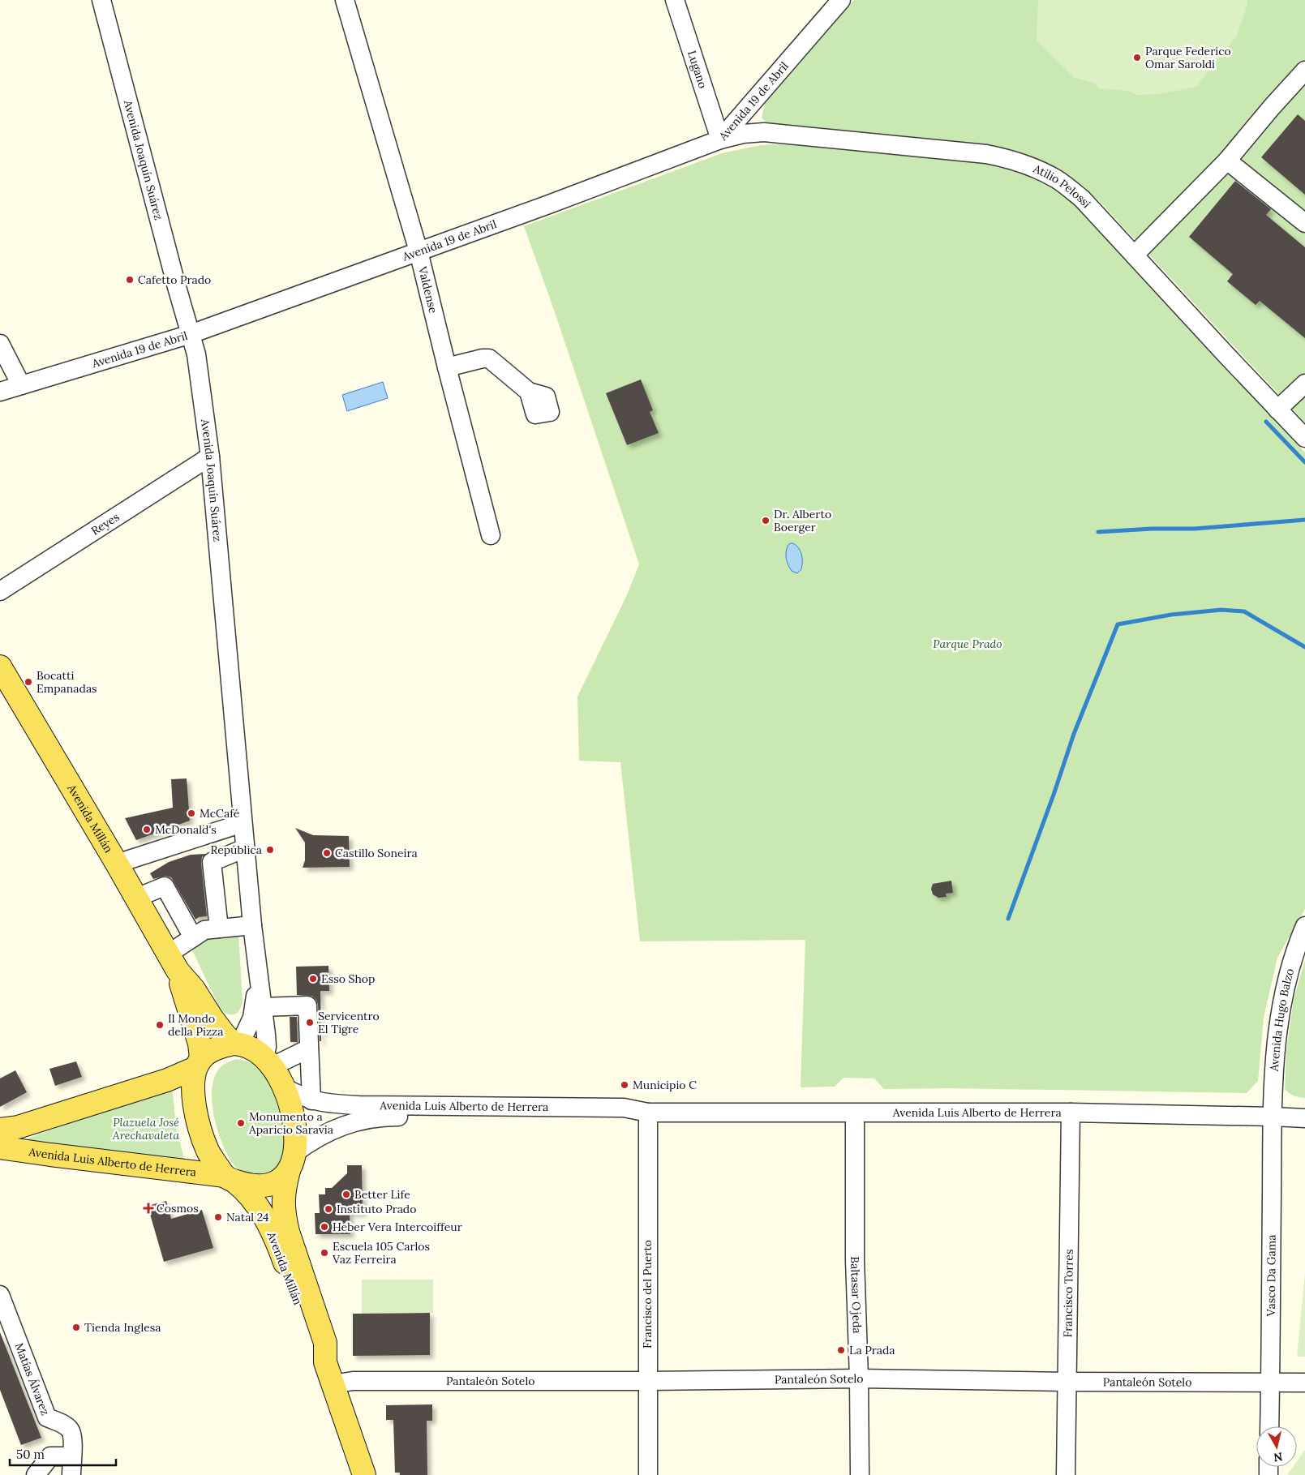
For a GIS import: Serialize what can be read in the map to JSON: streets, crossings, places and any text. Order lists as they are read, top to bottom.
{
  "streets": {
    "main road": ["Avenida Millán", "Avenida Luis Alberto de Herrera"],
    "street": [
      "Lugano",
      "Avenida 19 de Abril",
      "Avenida Joaquín Suárez",
      "Atilio Pelossi",
      "Valdense",
      "Reyes",
      "Avenida Hugo Balzo",
      "Vasco Da Gama",
      "Francisco del Puerto",
      "Baltasar Ojeda",
      "Francisco Torres",
      "Matías Álvarez",
      "Pantaleón Sotelo"
    ]
  },
  "crossings": [
    ["Lugano", "Avenida 19 de Abril"],
    ["Lugano", "Atilio Pelossi"],
    ["Avenida 19 de Abril", "Avenida Joaquín Suárez"],
    ["Avenida 19 de Abril", "Atilio Pelossi"],
    ["Avenida 19 de Abril", "Valdense"],
    ["Avenida Joaquín Suárez", "Reyes"],
    ["Avenida Joaquín Suárez", "Avenida Millán"],
    ["Avenida Joaquín Suárez", "Avenida Luis Alberto de Herrera"],
    ["Avenida Millán", "Avenida Luis Alberto de Herrera"],
    ["Avenida Millán", "Pantaleón Sotelo"],
    ["Avenida Hugo Balzo", "Avenida Luis Alberto de Herrera"],
    ["Avenida Hugo Balzo", "Vasco Da Gama"],
    ["Avenida Luis Alberto de Herrera", "Vasco Da Gama"],
    ["Avenida Luis Alberto de Herrera", "Francisco del Puerto"],
    ["Avenida Luis Alberto de Herrera", "Baltasar Ojeda"],
    ["Avenida Luis Alberto de Herrera", "Francisco Torres"],
    ["Vasco Da Gama", "Pantaleón Sotelo"],
    ["Francisco del Puerto", "Pantaleón Sotelo"],
    ["Baltasar Ojeda", "Pantaleón Sotelo"],
    ["Francisco Torres", "Pantaleón Sotelo"]
  ],
  "parks": ["Parque Prado", "Plazuela José Arechavaleta"],
  "places": {
    "other": [
      "Parque Federico Omar Saroldi",
      "Cafetto Prado",
      "Dr. Alberto Boerger",
      "Bocatti Empanadas",
      "McCafé",
      "McDonald's",
      "República",
      "Castillo Soneira",
      "Esso Shop",
      "Servicentro El Tigre",
      "Il Mondo della Pizza",
      "Municipio C",
      "Monumento a Aparicio Saravia",
      "Better Life",
      "Instituto Prado",
      "Natal 24",
      "Heber Vera Intercoiffeur",
      "Escuela 105 Carlos Vaz Ferreira",
      "Tienda Inglesa",
      "La Prada"
    ],
    "health": ["Cosmos"]
  },
  "scale_bar": "50 m",
  "north": "bottom"
}
